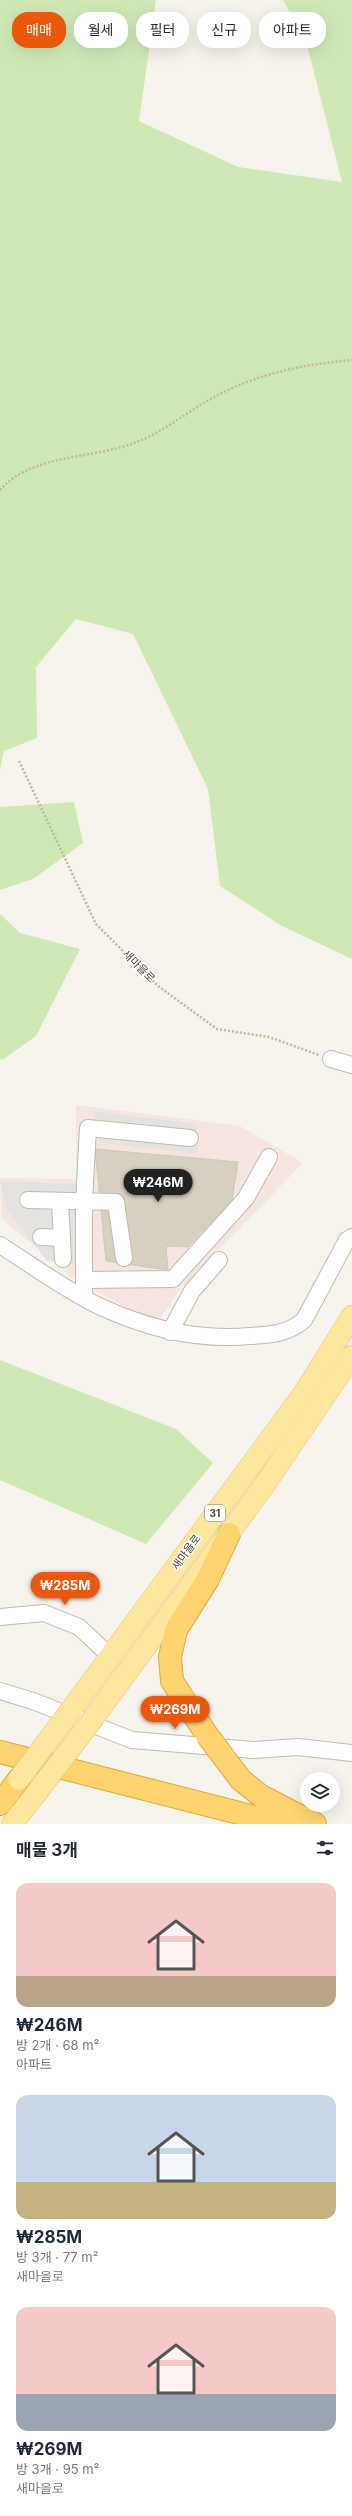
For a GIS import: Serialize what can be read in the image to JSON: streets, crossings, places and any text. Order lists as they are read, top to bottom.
{
  "streets": {
    "main road": ["새마을로", "31"]
  },
  "page": {
    "chip": [
      "매매",
      "월세",
      "필터",
      "신규",
      "아파트"
    ],
    "price": ["₩246M", "₩285M", "₩269M"],
    "heading": "매물 3개",
    "list": [
      {
        "name": "₩246M",
        "note": "방 2개 · 68 m² · 아파트"
      },
      {
        "name": "₩285M",
        "note": "방 3개 · 77 m² · 새마을로"
      },
      {
        "name": "₩269M",
        "note": "방 3개 · 95 m² · 새마을로"
      }
    ]
  }
}
